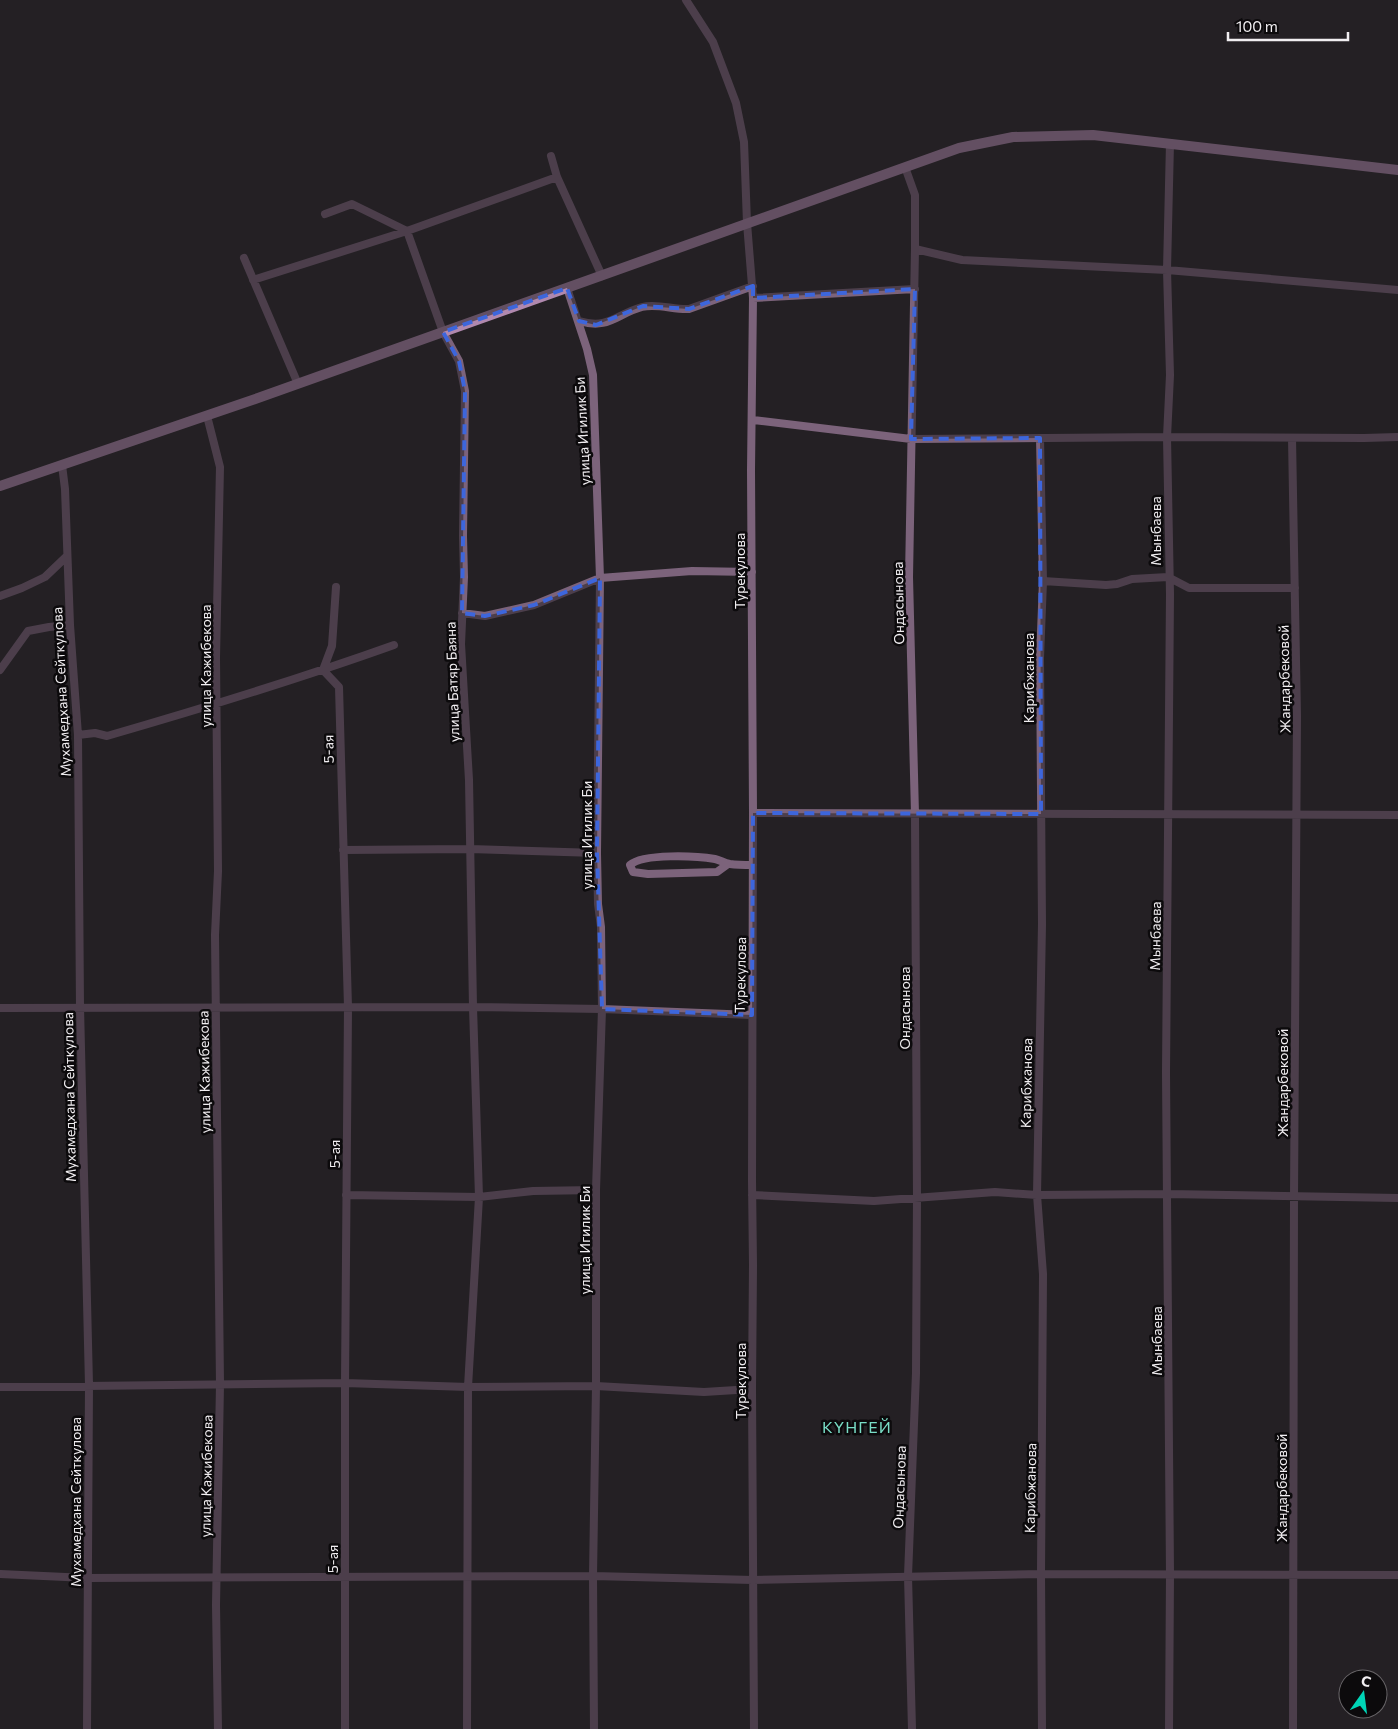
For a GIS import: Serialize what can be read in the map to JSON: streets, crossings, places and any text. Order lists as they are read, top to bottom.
{
  "streets": {
    "street": [
      "улица Игилик Би",
      "Мынбаева",
      "Турекулова",
      "Ондасынова",
      "улица Кажибекова",
      "Карибжанова",
      "Жандарбековой",
      "улица Батяр Баяна",
      "Мухамедхана Сейткулова",
      "5-ая"
    ]
  },
  "districts": ["КҮНГЕЙ"],
  "scale_bar": "100 m",
  "north": "top"
}
